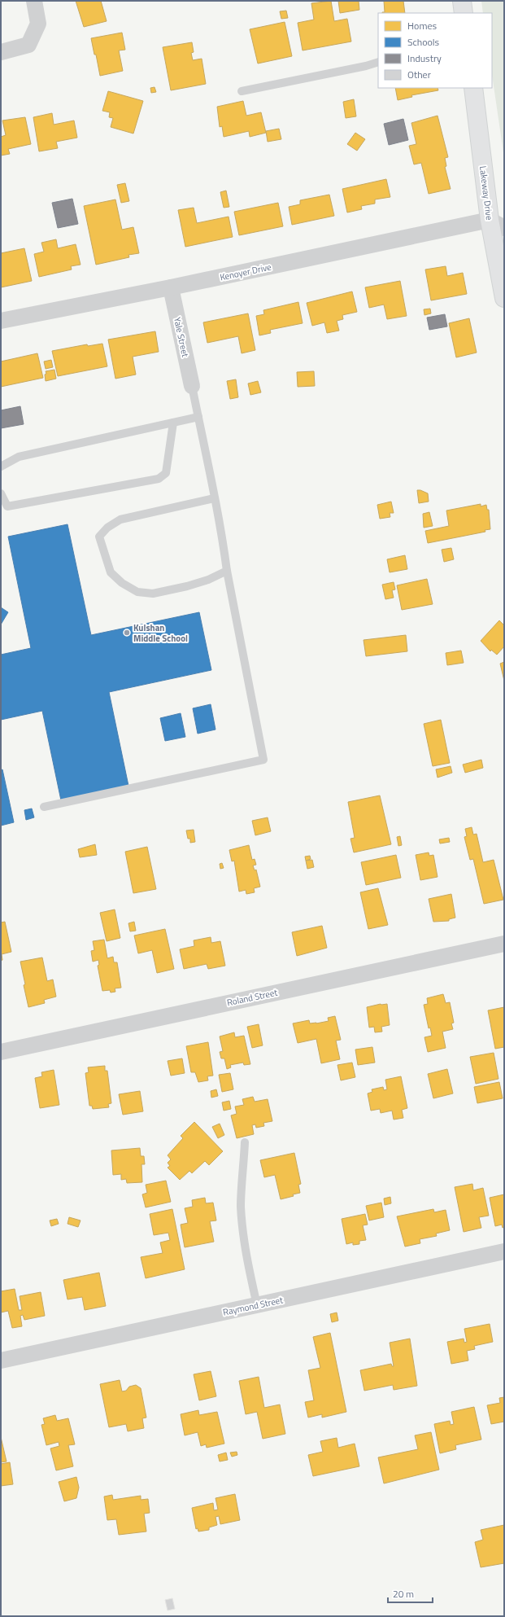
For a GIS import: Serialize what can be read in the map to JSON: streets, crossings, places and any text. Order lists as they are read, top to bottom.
{
  "streets": {
    "main road": ["Lakeway Drive"],
    "street": [
      "Kenoyer Drive",
      "Yale Street",
      "Roland Street",
      "Raymond Street"
    ]
  },
  "crossings": [
    ["Lakeway Drive", "Kenoyer Drive"],
    ["Kenoyer Drive", "Yale Street"]
  ],
  "places": ["Kulshan Middle School"],
  "legend": [
    "Homes",
    "Schools",
    "Industry",
    "Other"
  ],
  "scale_bar": "20 m"
}
